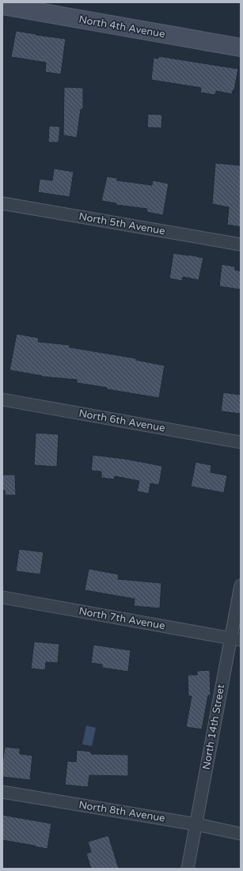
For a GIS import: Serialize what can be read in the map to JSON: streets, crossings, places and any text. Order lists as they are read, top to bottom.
{
  "streets": {
    "main road": ["North 4th Avenue"],
    "street": [
      "North 5th Avenue",
      "North 6th Avenue",
      "North 7th Avenue",
      "North 14th Street",
      "North 8th Avenue"
    ]
  },
  "crossings": [
    ["North 7th Avenue", "North 14th Street"],
    ["North 14th Street", "North 8th Avenue"]
  ]
}
